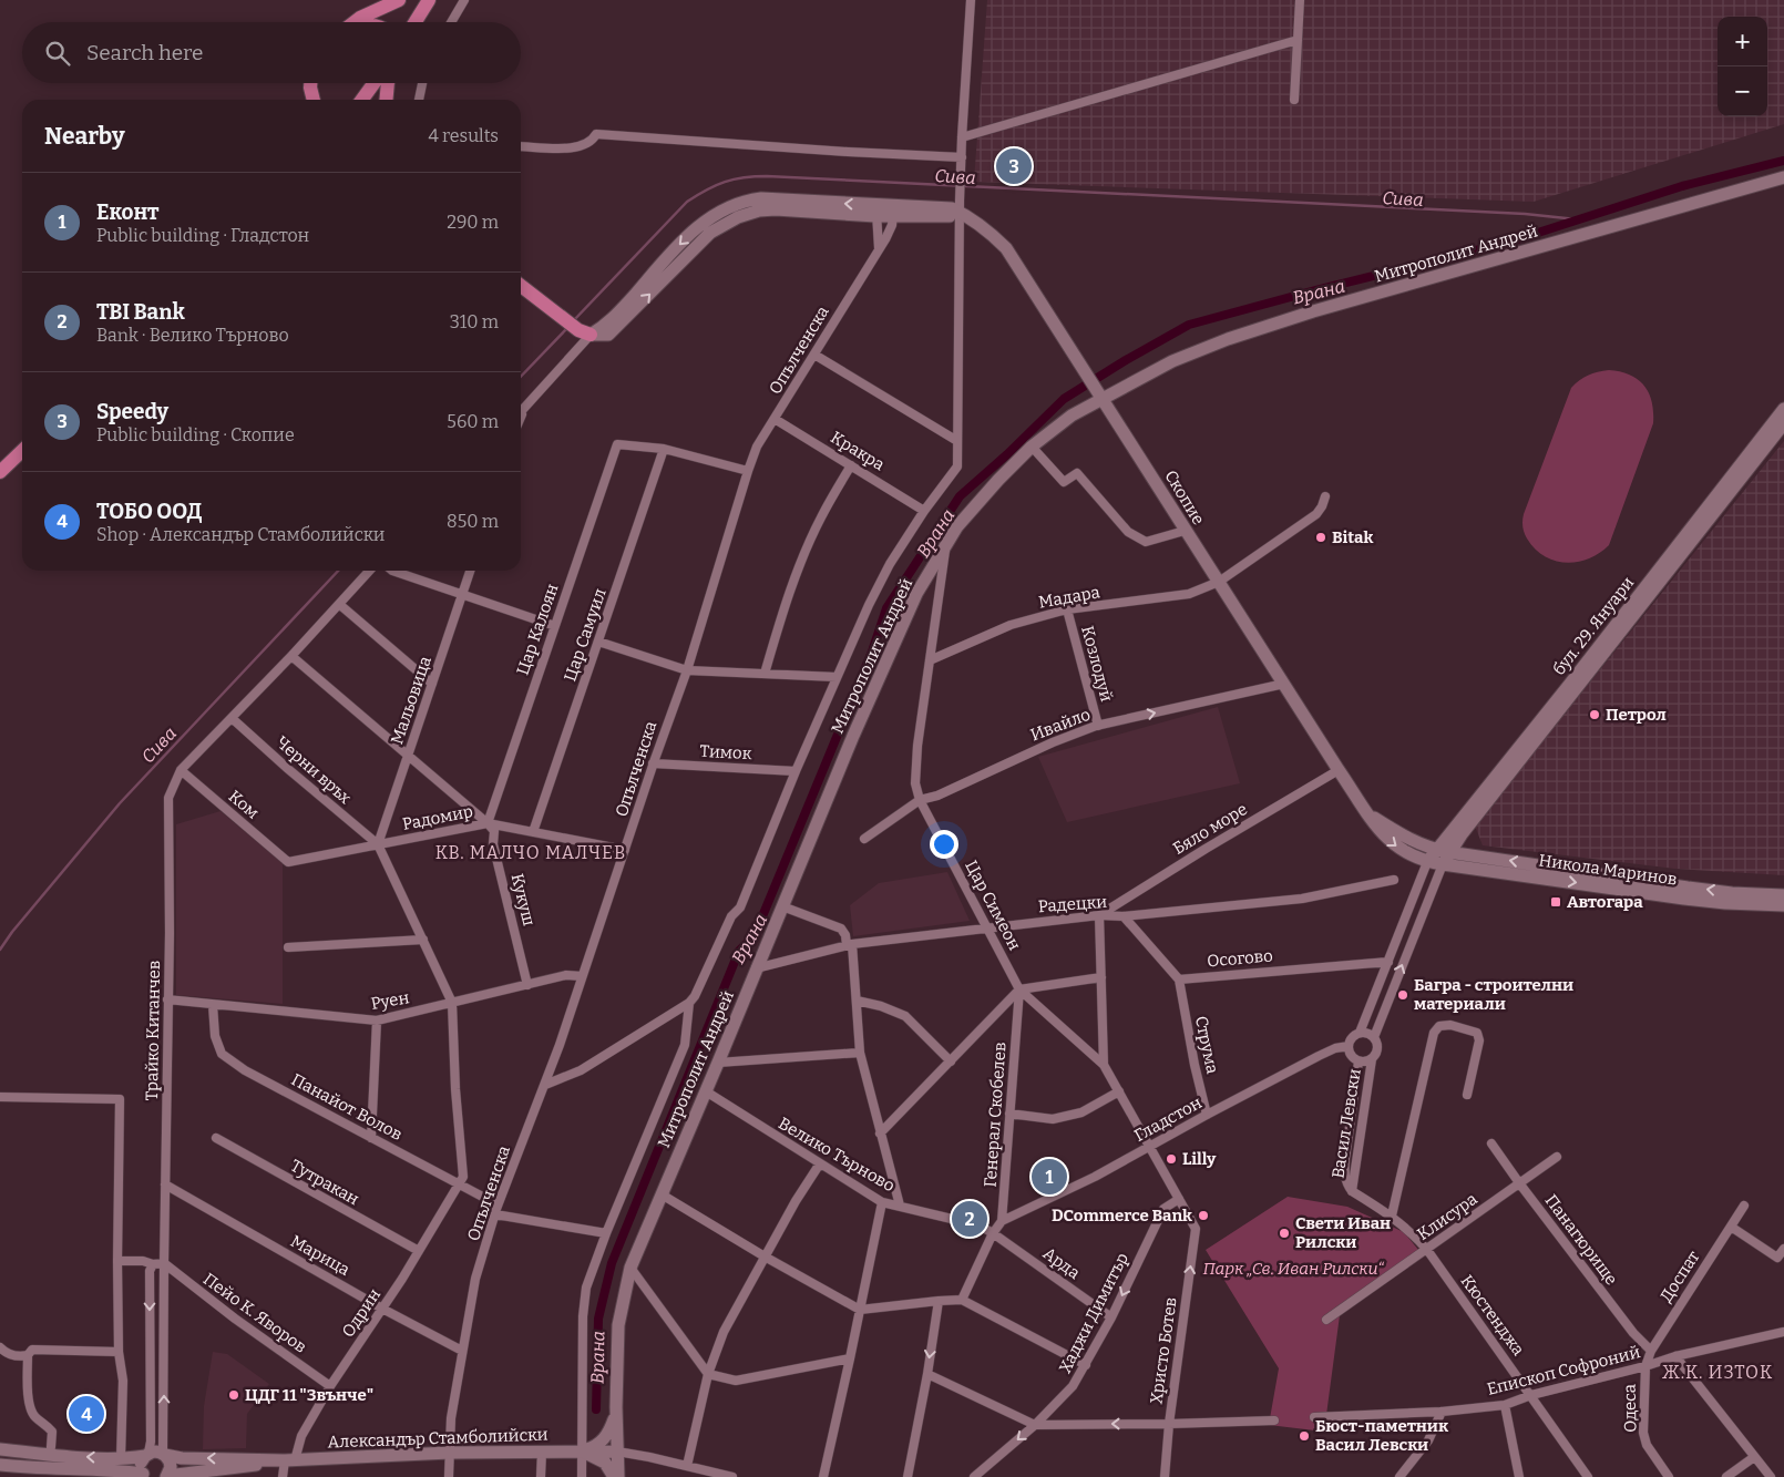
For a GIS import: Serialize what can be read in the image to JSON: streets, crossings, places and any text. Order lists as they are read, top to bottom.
{
  "streets": {
    "street": [
      "Митрополит Андрей",
      "Опълченска",
      "Кракра",
      "Скопие",
      "Мадара",
      "бул. 29. Януари",
      "Цар Калоян",
      "Цар Самуил",
      "Козлодуй",
      "Мальовица",
      "Ивайло",
      "Тимок",
      "Черни връх",
      "Ком",
      "Радомир",
      "Бяло море",
      "Никола Маринов",
      "Кукуш",
      "Радецки",
      "Цар Симеон",
      "Осогово",
      "Руен",
      "Трайко Китанчев",
      "Струма",
      "Панайот Волов",
      "Генерал Скобелев",
      "Гладстон",
      "Васил Левски",
      "Велико Търново",
      "Тутракан",
      "Клисура",
      "Панагюрище",
      "Марица",
      "Арда",
      "Доспат",
      "Пейо К. Яворов",
      "Одрин",
      "Хаджи Димитър",
      "Кюстенджа",
      "Христо Ботев",
      "Епископ Софроний",
      "Одеса",
      "Александър Стамболийски"
    ]
  },
  "crossings": [
    ["Митрополит Андрей", "Кракра"],
    ["Митрополит Андрей", "Скопие"],
    ["Митрополит Андрей", "Тимок"],
    ["Митрополит Андрей", "Радецки"],
    ["Митрополит Андрей", "Цар Симеон"],
    ["Митрополит Андрей", "Велико Търново"],
    ["Митрополит Андрей", "Александър Стамболийски"],
    ["Опълченска", "Кракра"],
    ["Опълченска", "Тимок"],
    ["Опълченска", "Радомир"],
    ["Опълченска", "Руен"],
    ["Опълченска", "Панайот Волов"],
    ["Опълченска", "Марица"],
    ["Опълченска", "Александър Стамболийски"],
    ["Скопие", "Мадара"],
    ["Скопие", "бул. 29. Януари"],
    ["Скопие", "Ивайло"],
    ["Скопие", "Бяло море"],
    ["Скопие", "Никола Маринов"],
    ["Мадара", "Козлодуй"],
    ["Мадара", "Цар Симеон"],
    ["бул. 29. Януари", "Никола Маринов"],
    ["Цар Калоян", "Цар Самуил"],
    ["Цар Калоян", "Радомир"],
    ["Цар Калоян", "Кукуш"],
    ["Цар Самуил", "Радомир"],
    ["Козлодуй", "Ивайло"],
    ["Мальовица", "Черни връх"],
    ["Мальовица", "Радомир"],
    ["Ивайло", "Цар Симеон"],
    ["Черни връх", "Радомир"],
    ["Ком", "Радомир"],
    ["Ком", "Трайко Китанчев"],
    ["Радомир", "Кукуш"],
    ["Бяло море", "Радецки"],
    ["Кукуш", "Руен"],
    ["Радецки", "Цар Симеон"],
    ["Цар Симеон", "Генерал Скобелев"],
    ["Цар Симеон", "Гладстон"],
    ["Цар Симеон", "Хаджи Димитър"],
    ["Цар Симеон", "Христо Ботев"],
    ["Осогово", "Струма"],
    ["Руен", "Трайко Китанчев"],
    ["Руен", "Панайот Волов"],
    ["Трайко Китанчев", "Марица"],
    ["Трайко Китанчев", "Пейо К. Яворов"],
    ["Трайко Китанчев", "Александър Стамболийски"],
    ["Струма", "Гладстон"],
    ["Панайот Волов", "Одрин"],
    ["Генерал Скобелев", "Гладстон"],
    ["Гладстон", "Васил Левски"],
    ["Васил Левски", "Кюстенджа"],
    ["Велико Търново", "Арда"],
    ["Тутракан", "Одрин"],
    ["Клисура", "Панагюрище"],
    ["Клисура", "Кюстенджа"],
    ["Панагюрище", "Доспат"],
    ["Марица", "Одрин"],
    ["Арда", "Хаджи Димитър"],
    ["Доспат", "Епископ Софроний"],
    ["Доспат", "Одеса"],
    ["Пейо К. Яворов", "Одрин"],
    ["Одрин", "Александър Стамболийски"],
    ["Кюстенджа", "Епископ Софроний"],
    ["Епископ Софроний", "Одеса"]
  ],
  "one_way": ["Ивайло", "Хаджи Димитър", "Христо Ботев"],
  "districts": ["КВ. МАЛЧО МАЛЧЕВ", "Ж.К. ИЗТОК"],
  "water": ["Сива", "Врана"],
  "parks": ["Парк „Св. Иван Рилски“"],
  "places": {
    "other": [
      "Bitak",
      "Петрол",
      "Багра - строителни материали",
      "Lilly",
      "DCommerce Bank",
      "Свети Иван Рилски",
      "ЦДГ 11 \"Звънче\"",
      "Бюст-паметник Васил Левски"
    ],
    "transit": ["Автогара"]
  },
  "page": {
    "map_buttons": ["+", "−"],
    "search": "Search here",
    "heading": ["Nearby", "4 results"],
    "pins": [
      "3",
      "1",
      "2",
      "4"
    ],
    "list": [
      {
        "mark": "1",
        "name": "Еконт",
        "note": "Public building · Гладстон",
        "value": "290 m"
      },
      {
        "mark": "2",
        "name": "TBI Bank",
        "note": "Bank · Велико Търново",
        "value": "310 m"
      },
      {
        "mark": "3",
        "name": "Speedy",
        "note": "Public building · Скопие",
        "value": "560 m"
      },
      {
        "mark": "4",
        "name": "ТОБО ООД",
        "note": "Shop · Александър Стамболийски",
        "value": "850 m"
      }
    ]
  }
}
